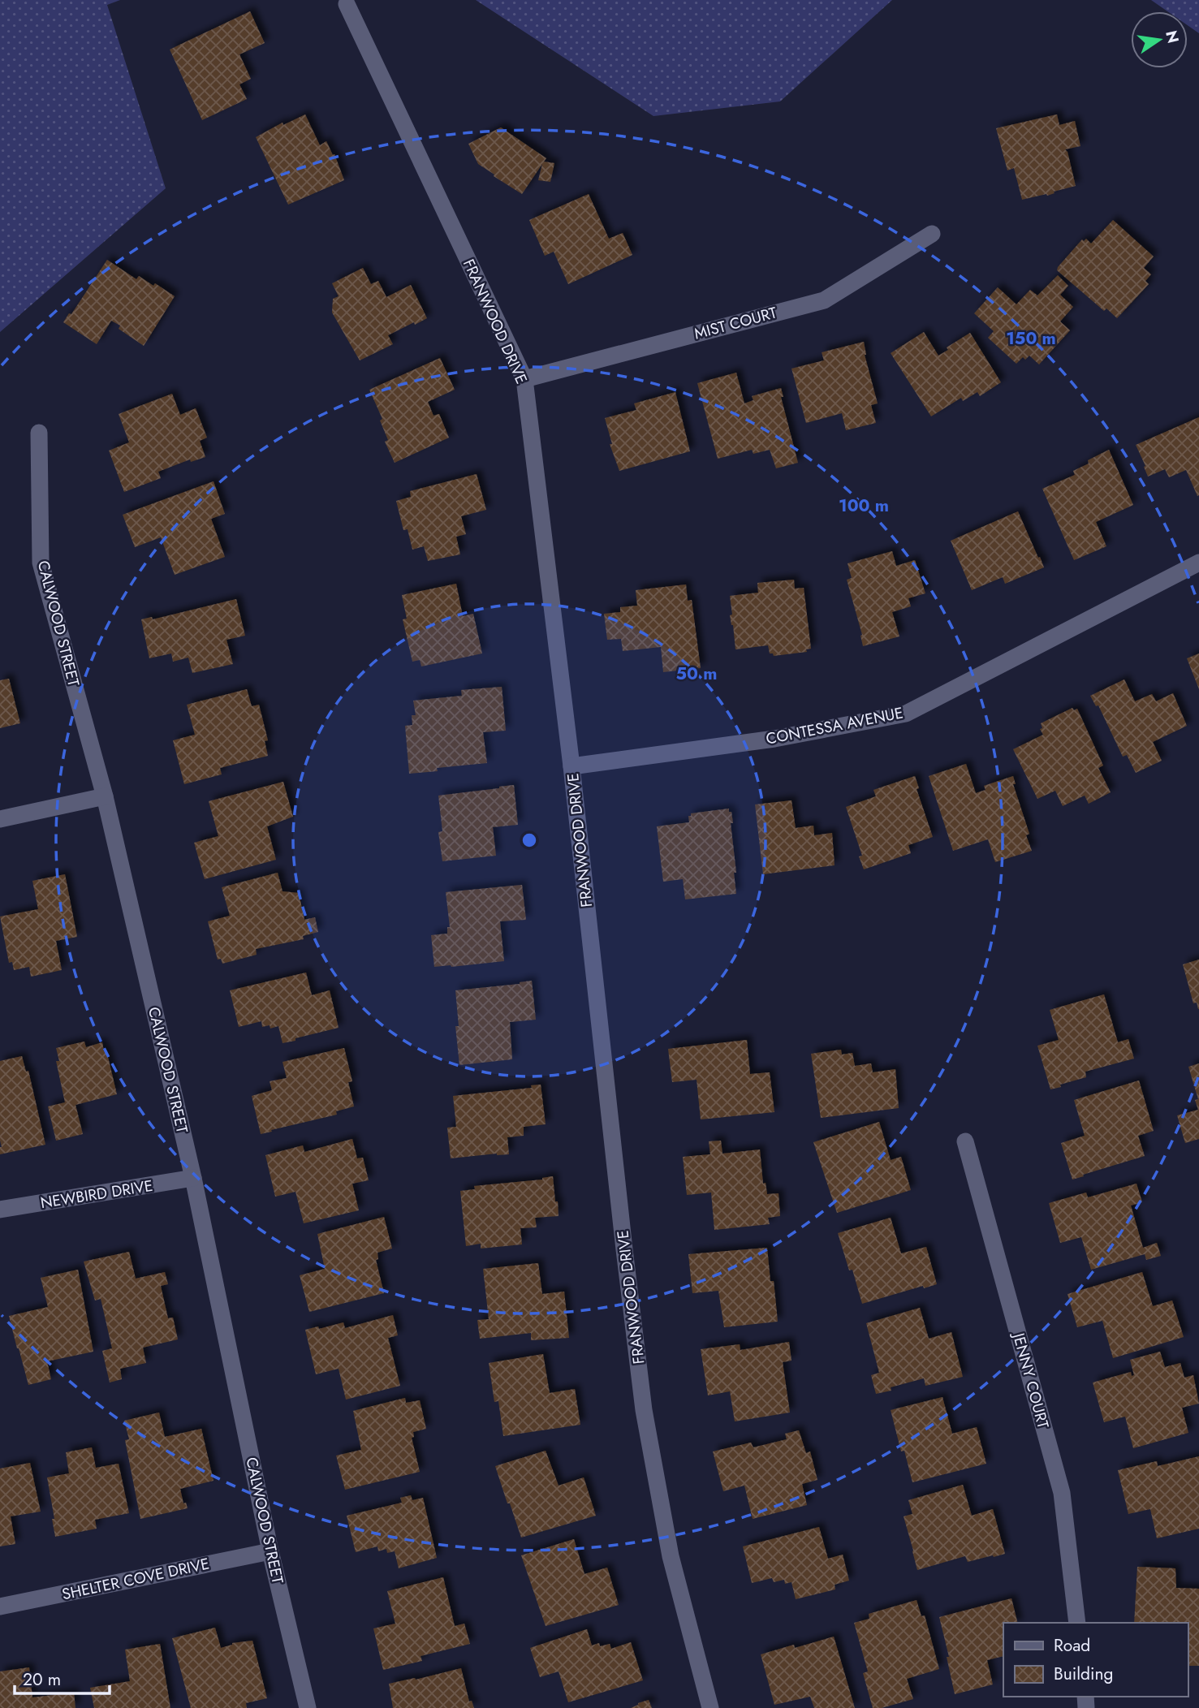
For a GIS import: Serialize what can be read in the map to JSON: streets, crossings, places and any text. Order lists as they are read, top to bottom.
{
  "streets": {
    "street": [
      "FRANWOOD DRIVE",
      "MIST COURT",
      "CALWOOD STREET",
      "CONTESSA AVENUE",
      "NEWBIRD DRIVE",
      "JENNY COURT",
      "SHELTER COVE DRIVE"
    ]
  },
  "crossings": [
    ["FRANWOOD DRIVE", "MIST COURT"],
    ["FRANWOOD DRIVE", "CONTESSA AVENUE"],
    ["CALWOOD STREET", "NEWBIRD DRIVE"],
    ["CALWOOD STREET", "SHELTER COVE DRIVE"]
  ],
  "legend": ["Road", "Building"],
  "scale_bar": "20 m",
  "north": "right",
  "rings": ["150 m", "100 m", "50 m"]
}
